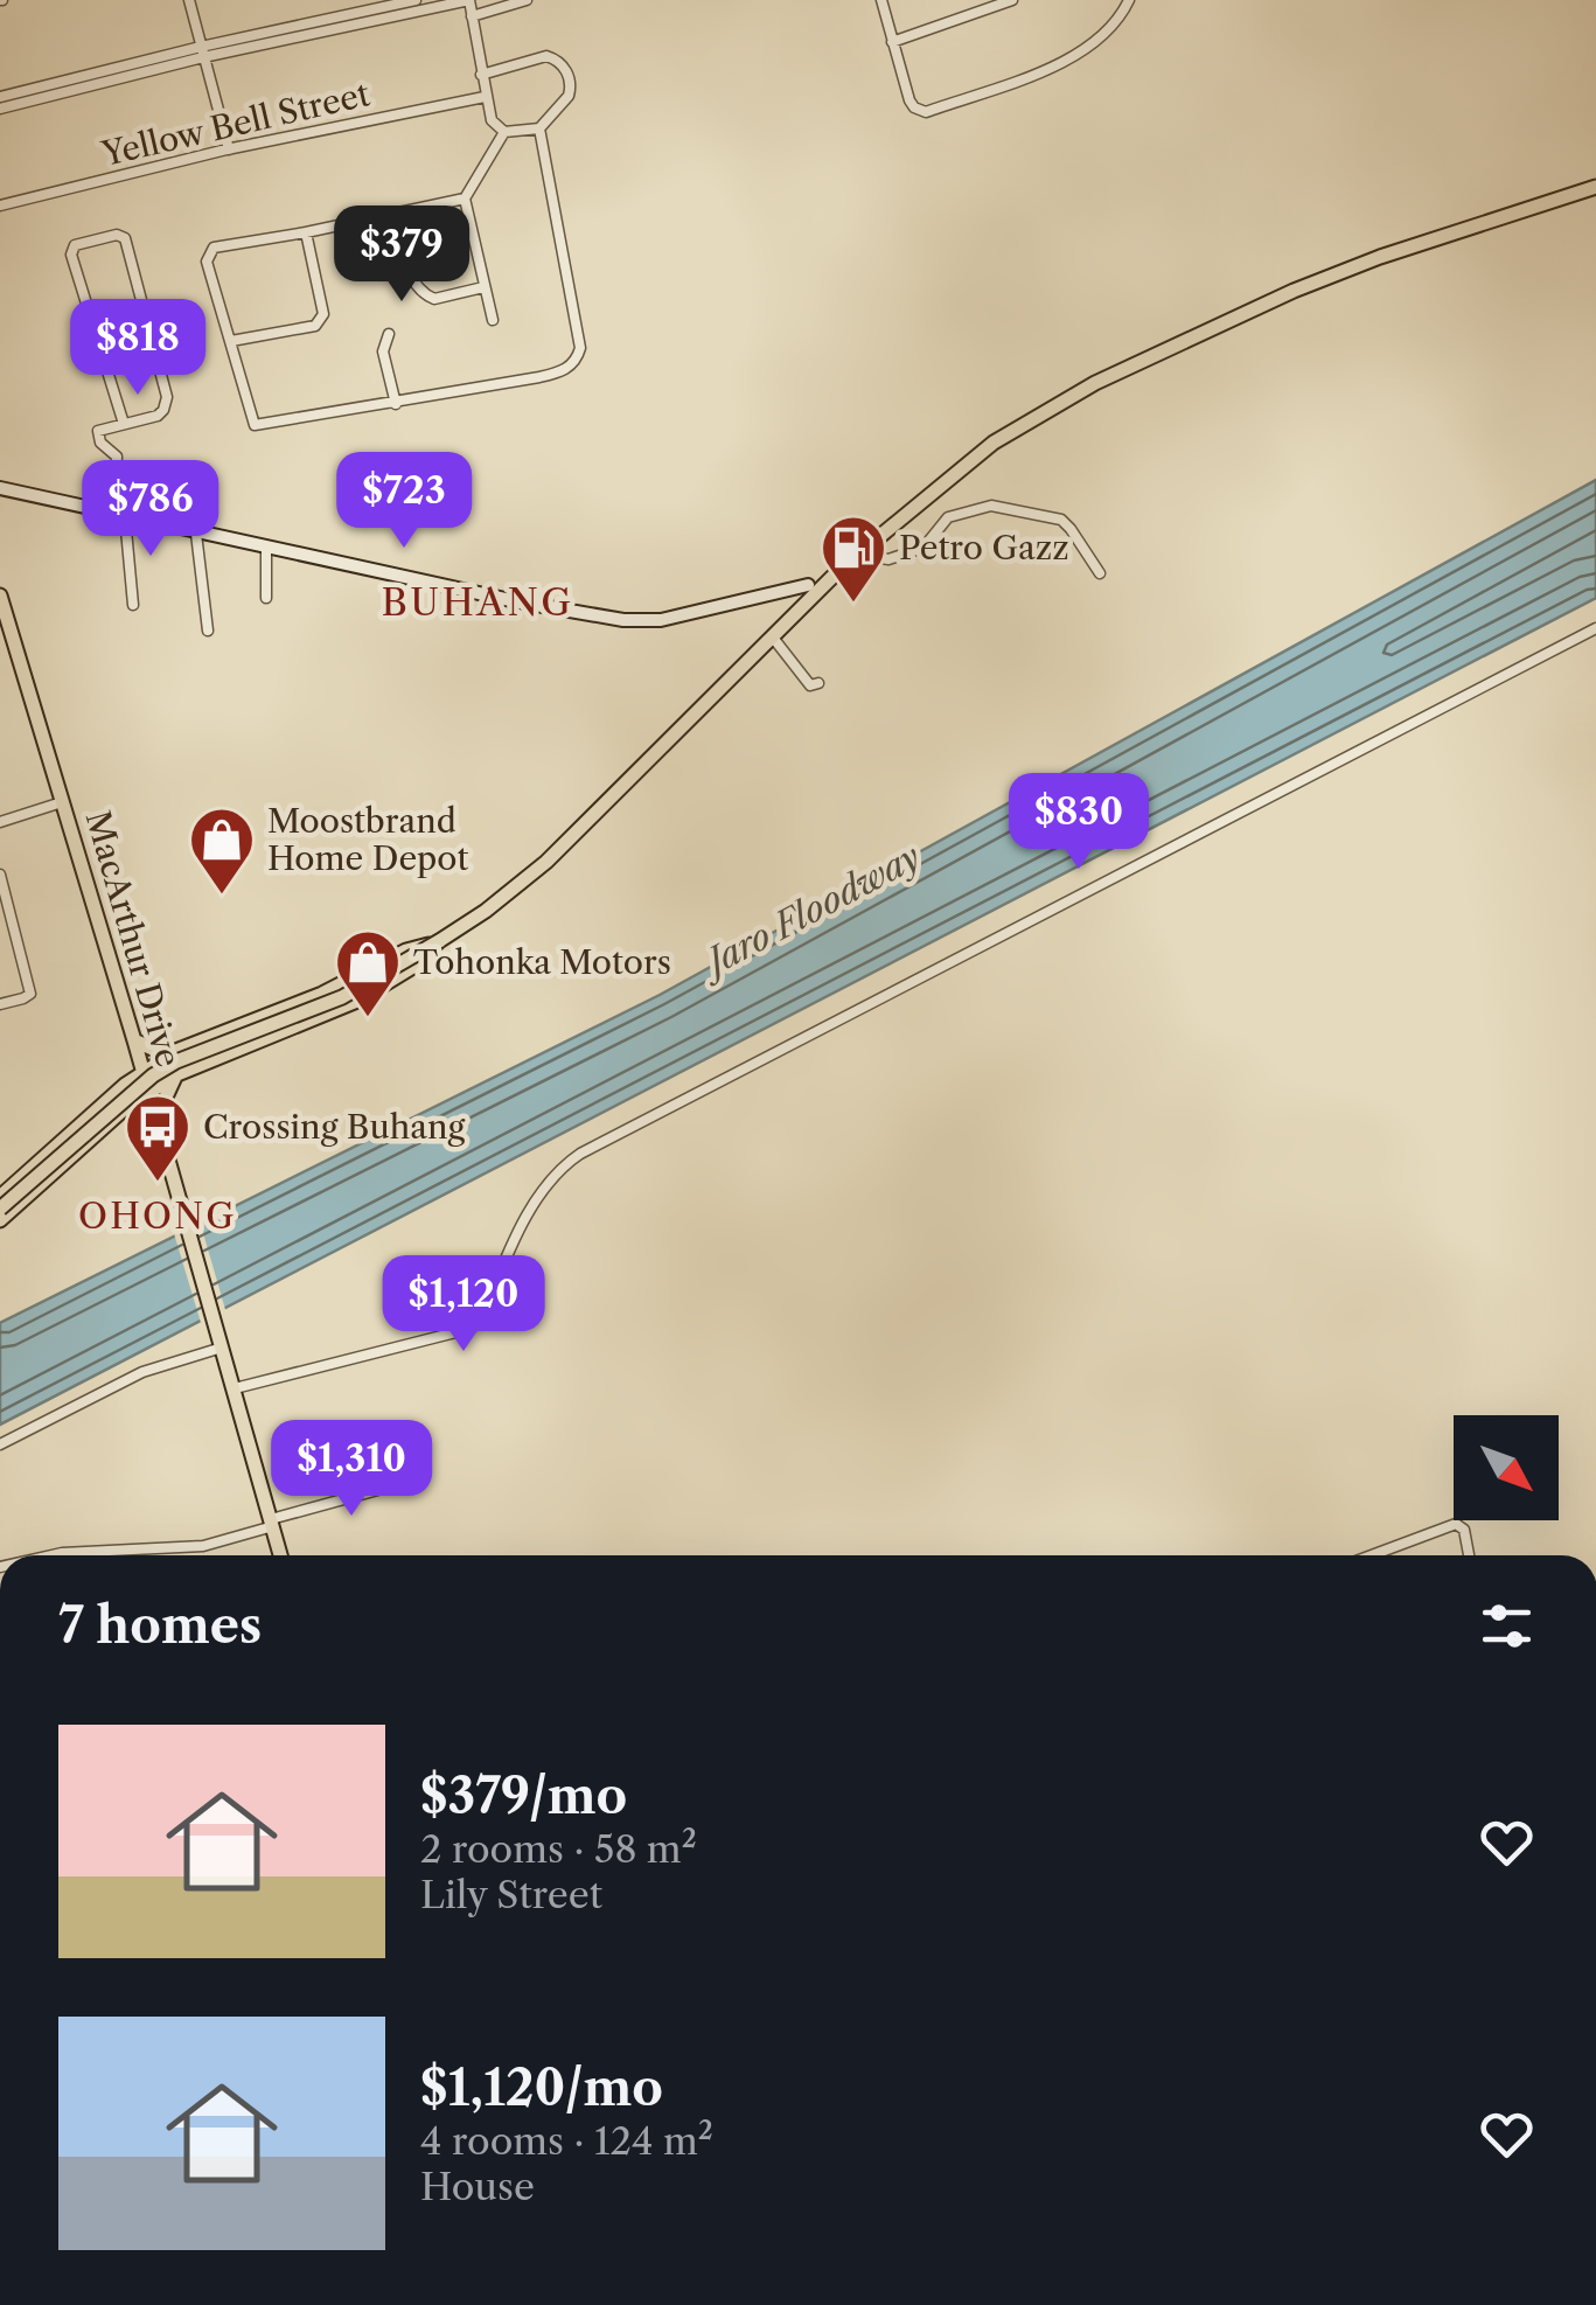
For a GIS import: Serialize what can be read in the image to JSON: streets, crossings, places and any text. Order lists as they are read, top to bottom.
{
  "streets": {
    "main road": ["MacArthur Drive"],
    "street": ["Yellow Bell Street"]
  },
  "districts": ["BUHANG", "OHONG"],
  "water": ["Jaro Floodway"],
  "places": {
    "fuel station": ["Petro Gazz"],
    "shop": ["Moostbrand Home Depot", "Tohonka Motors"],
    "bus stop": ["Crossing Buhang"]
  },
  "north": "bottom right",
  "page": {
    "price": [
      "$379",
      "$818",
      "$723",
      "$786",
      "$830",
      "$1,120",
      "$1,310"
    ],
    "heading": "7 homes",
    "list": [
      {
        "name": "$379/mo",
        "note": "2 rooms · 58 m² · Lily Street"
      },
      {
        "name": "$1,120/mo",
        "note": "4 rooms · 124 m² · House"
      }
    ]
  }
}
